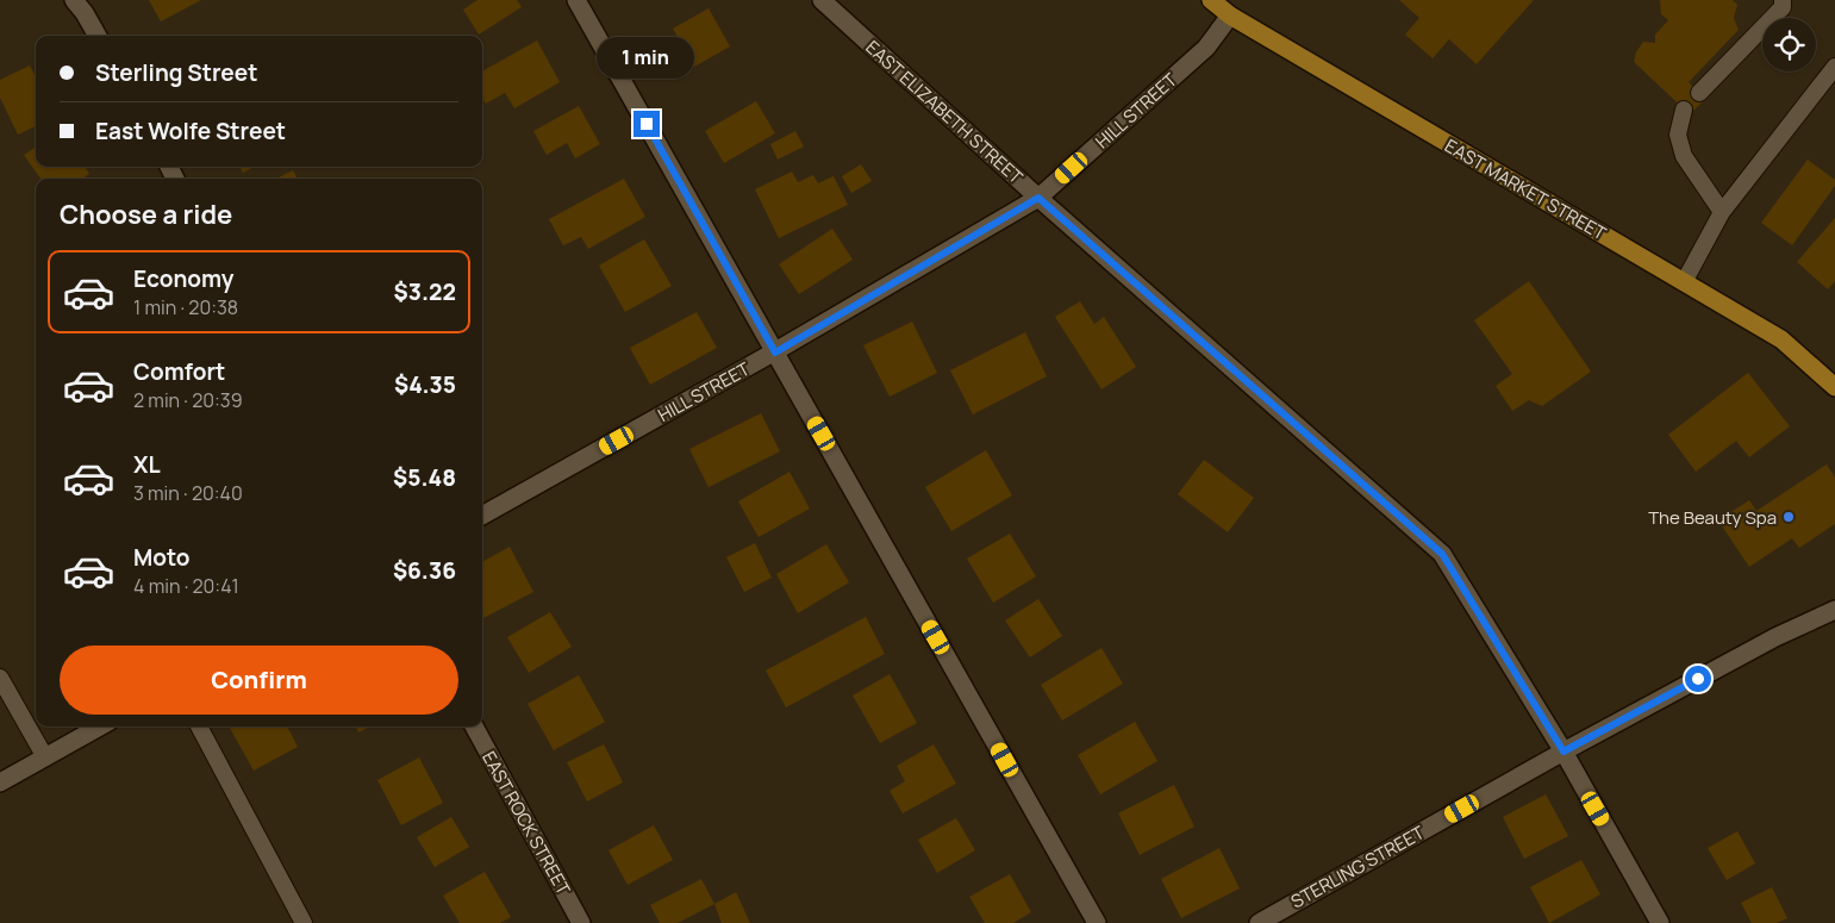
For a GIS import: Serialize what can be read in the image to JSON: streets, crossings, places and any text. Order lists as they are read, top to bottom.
{
  "streets": {
    "main road": ["EAST MARKET STREET"],
    "street": [
      "HILL STREET",
      "EAST ELIZABETH STREET",
      "EAST ROCK STREET",
      "STERLING STREET"
    ]
  },
  "crossings": [
    ["HILL STREET", "EAST ELIZABETH STREET"],
    ["HILL STREET", "EAST MARKET STREET"],
    ["EAST ELIZABETH STREET", "STERLING STREET"]
  ],
  "places": ["The Beauty Spa"],
  "page": {
    "banner": ["Sterling Street", "East Wolfe Street"],
    "bubble": "1 min",
    "heading": "Choose a ride",
    "list": [
      {
        "name": "Economy",
        "note": "1 min · 20:38",
        "value": "$3.22"
      },
      {
        "name": "Comfort",
        "note": "2 min · 20:39",
        "value": "$4.35"
      },
      {
        "name": "XL",
        "note": "3 min · 20:40",
        "value": "$5.48"
      },
      {
        "name": "Moto",
        "note": "4 min · 20:41",
        "value": "$6.36"
      }
    ],
    "buttons": "Confirm"
  }
}
